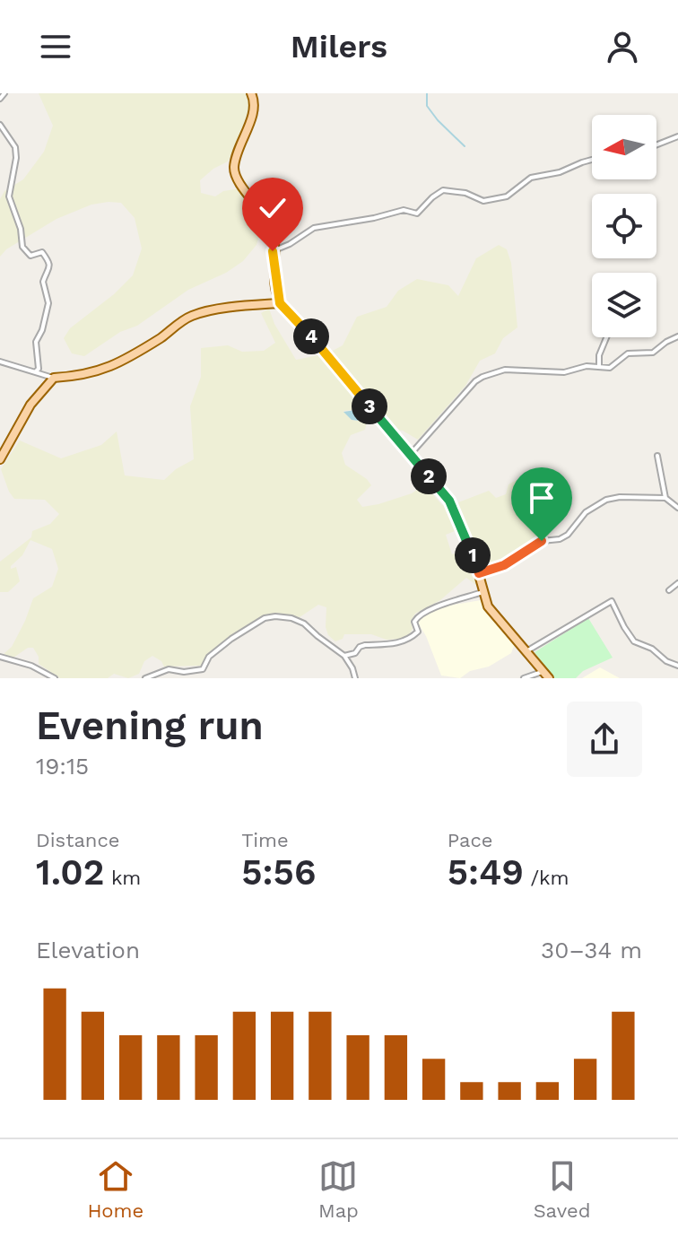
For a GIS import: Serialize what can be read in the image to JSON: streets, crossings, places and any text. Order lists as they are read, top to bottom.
{
  "north": "left",
  "page": {
    "header": "Milers",
    "pins": [
      "4",
      "3",
      "2",
      "1"
    ],
    "heading": ["Evening run", "19:15"],
    "stats": [
      ["Distance", "1.02 km"],
      ["Time", "5:56"],
      ["Pace", "5:49 /km"]
    ],
    "chart": ["Elevation", "30–34 m"],
    "tabs": ["Home", "Map", "Saved"]
  }
}
